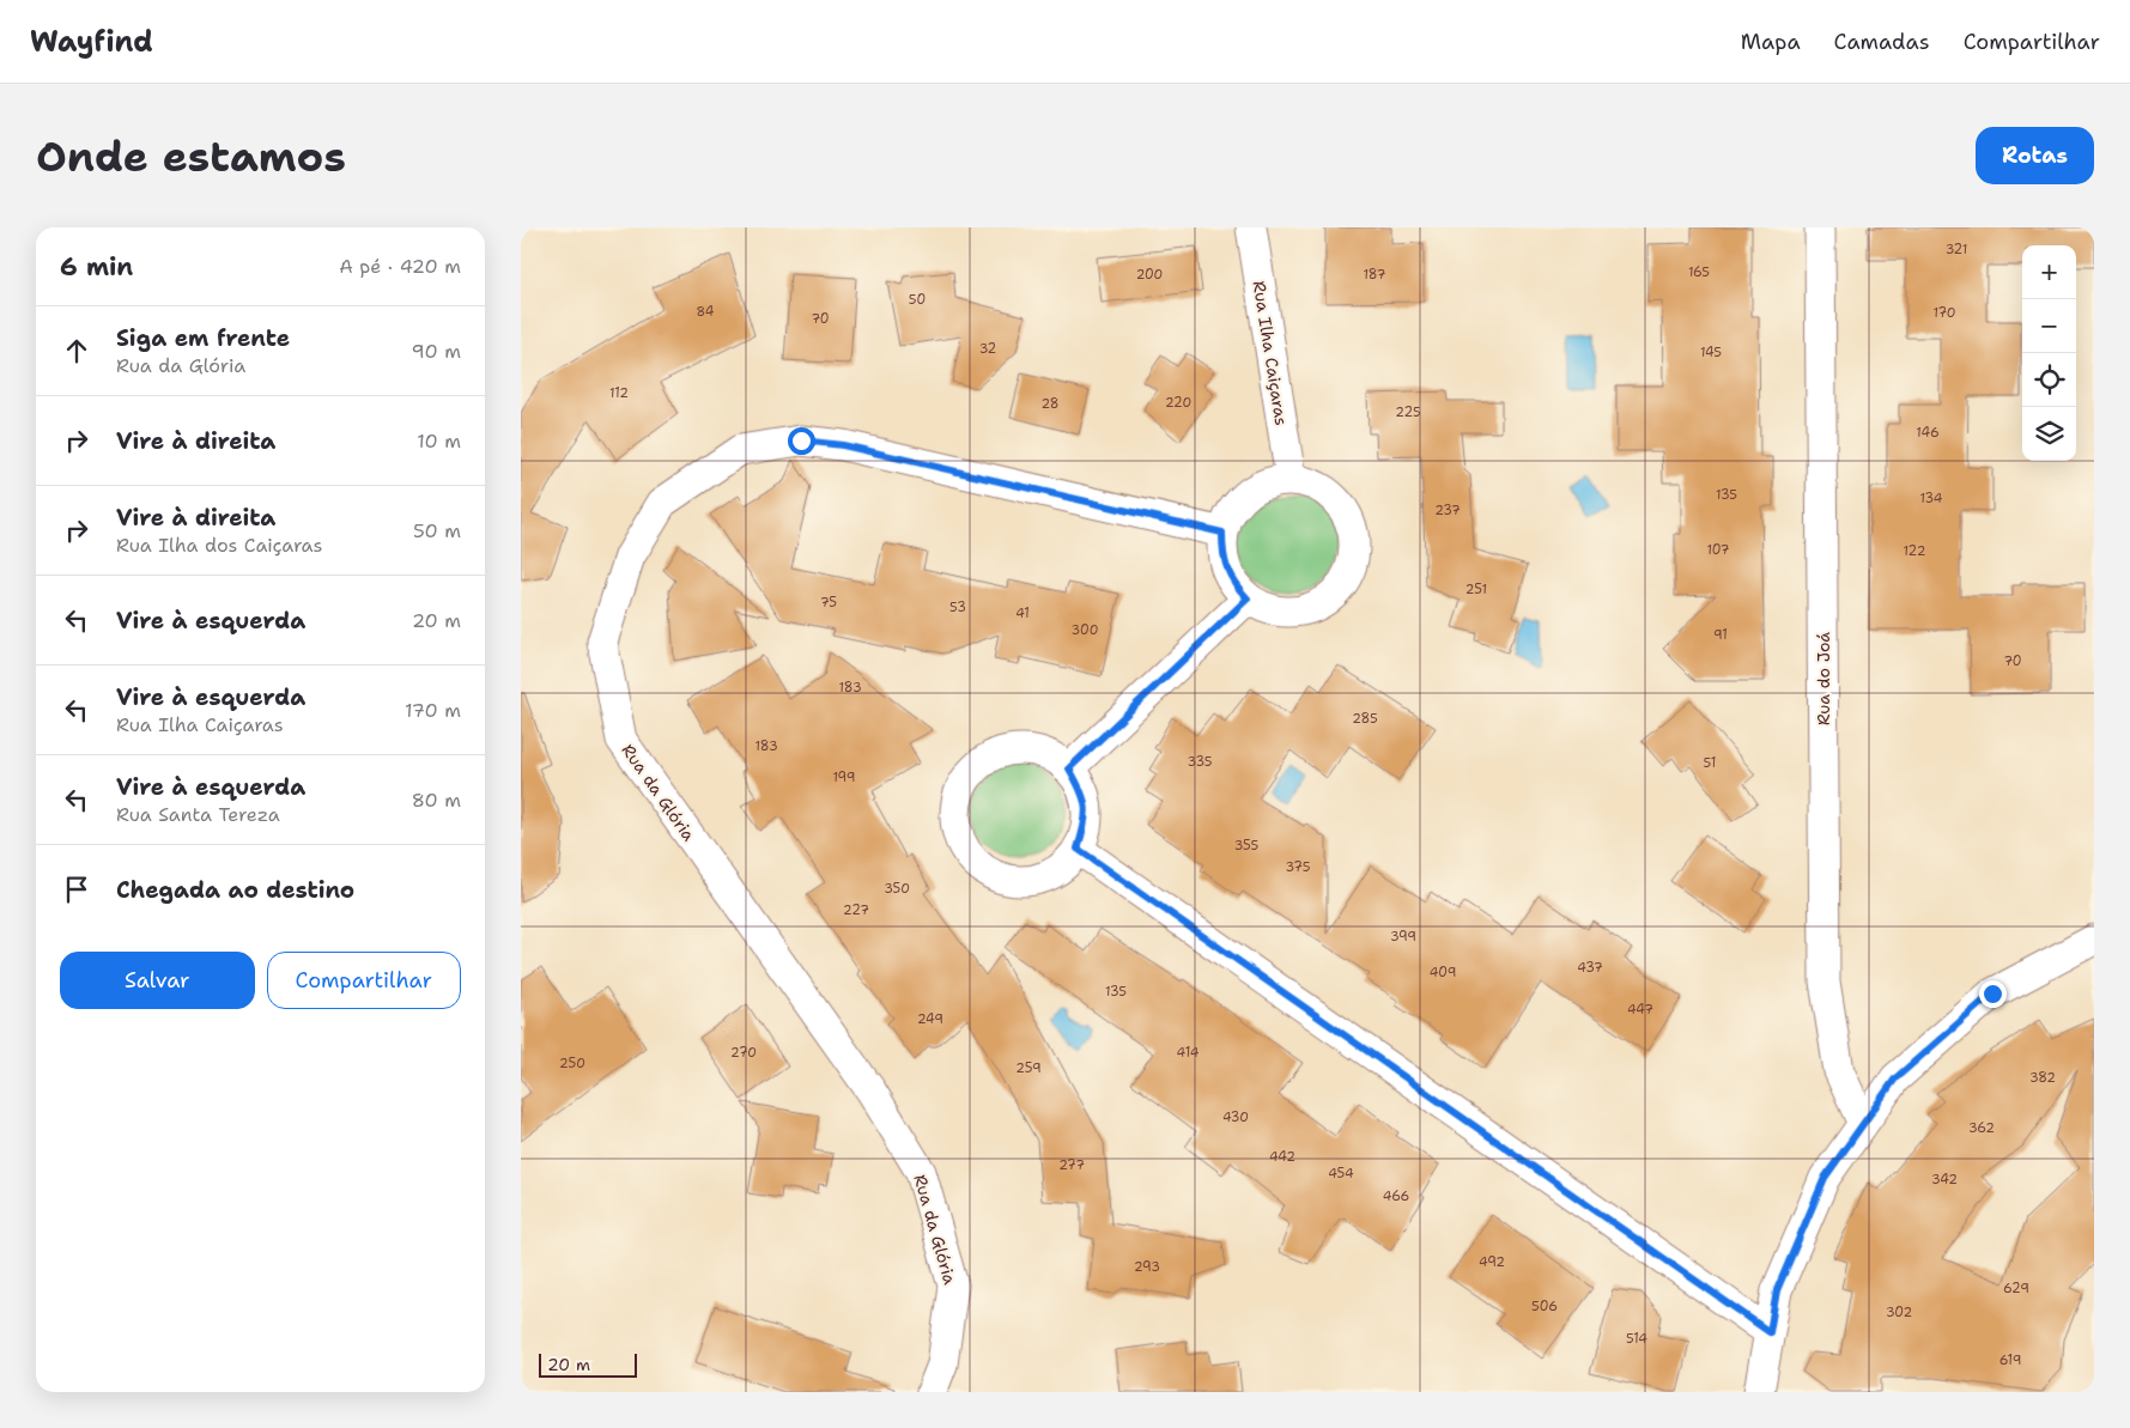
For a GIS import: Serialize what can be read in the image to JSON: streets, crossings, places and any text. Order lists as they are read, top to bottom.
{
  "streets": {
    "street": ["Rua Ilha Caiçaras", "Rua do Joá", "Rua da Glória"]
  },
  "crossings": [
    ["Rua Ilha Caiçaras", "Rua da Glória"]
  ],
  "house_numbers": [
    "321",
    "165",
    "200",
    "187",
    "50",
    "84",
    "170",
    "70",
    "32",
    "145",
    "112",
    "220",
    "28",
    "225",
    "146",
    "135",
    "134",
    "237",
    "107",
    "122",
    "251",
    "75",
    "53",
    "41",
    "300",
    "91",
    "70",
    "183",
    "285",
    "183",
    "335",
    "51",
    "199",
    "355",
    "375",
    "350",
    "227",
    "399",
    "437",
    "409",
    "135",
    "447",
    "249",
    "270",
    "414",
    "250",
    "259",
    "382",
    "430",
    "362",
    "442",
    "277",
    "454",
    "342",
    "466",
    "492",
    "293",
    "629",
    "506",
    "302",
    "514",
    "619"
  ],
  "scale_bar": "20 m",
  "page": {
    "header": "Wayfind",
    "nav": ["Mapa", "Camadas", "Compartilhar"],
    "buttons": [
      "Rotas",
      ["Salvar", "Compartilhar"]
    ],
    "title": "Onde estamos",
    "heading": ["6 min", "A pé · 420 m"],
    "map_buttons": ["+", "−"],
    "list": [
      ["Siga em frente", "Rua da Glória", "90 m"],
      ["Vire à direita", "10 m"],
      ["Vire à direita", "Rua Ilha dos Caiçaras", "50 m"],
      ["Vire à esquerda", "20 m"],
      ["Vire à esquerda", "Rua Ilha Caiçaras", "170 m"],
      ["Vire à esquerda", "Rua Santa Tereza", "80 m"],
      "Chegada ao destino"
    ],
    "scale": "20 m"
  }
}
